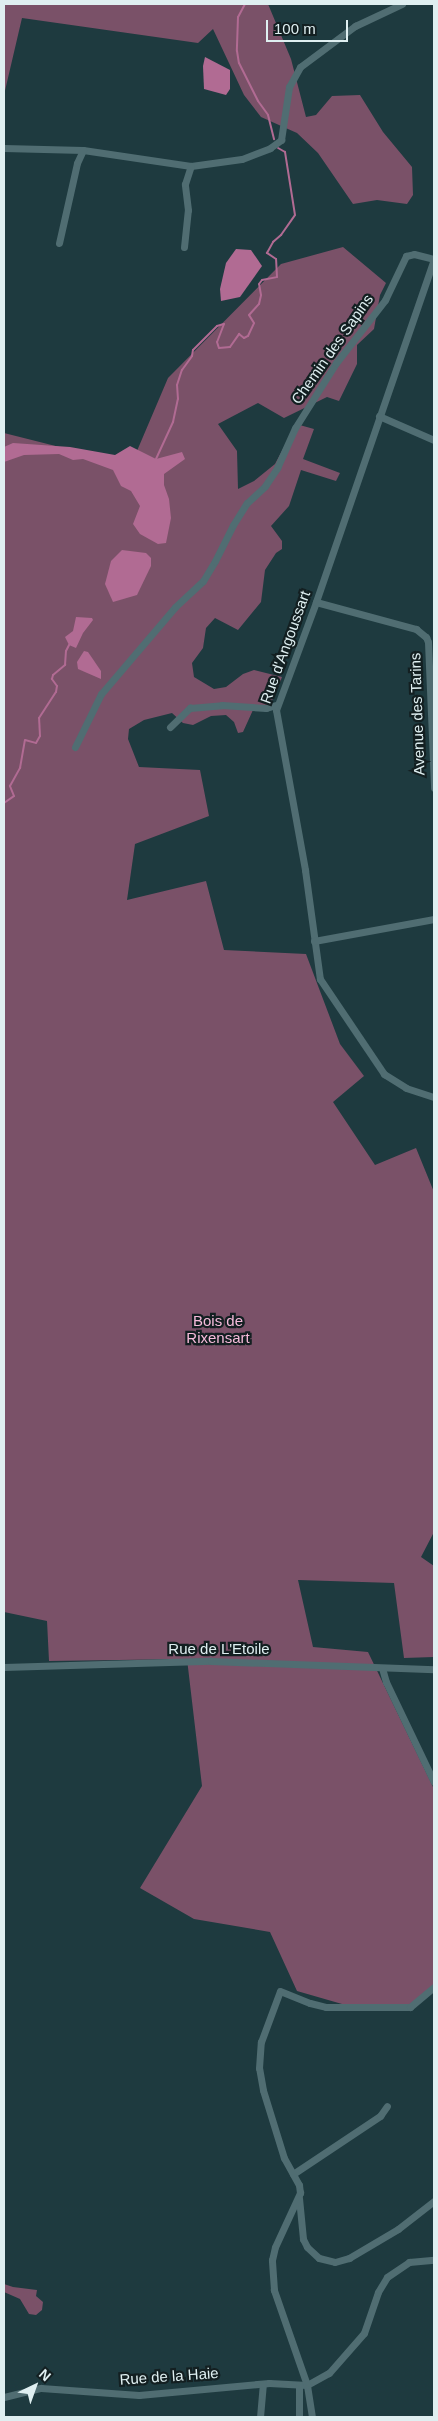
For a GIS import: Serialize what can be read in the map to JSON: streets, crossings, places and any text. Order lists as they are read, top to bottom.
{
  "streets": {
    "street": [
      "Chemin des Sapins",
      "Rue d'Angoussart",
      "Avenue des Tarins",
      "Rue de L'Etoile",
      "Rue de la Haie"
    ]
  },
  "crossings": [
    ["Chemin des Sapins", "Rue d'Angoussart"],
    ["Rue d'Angoussart", "Avenue des Tarins"]
  ],
  "parks": ["Bois de Rixensart"],
  "scale_bar": "100 m",
  "north": "top right"
}
